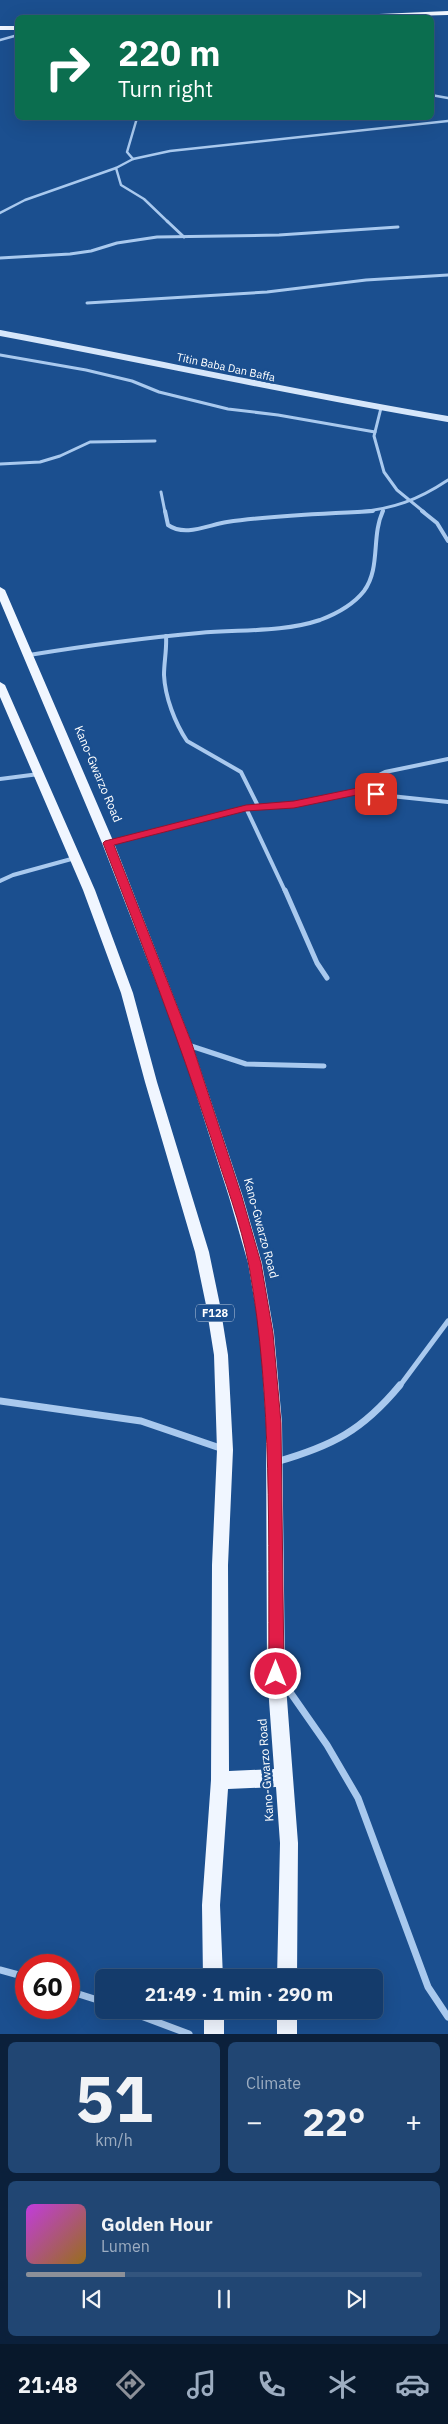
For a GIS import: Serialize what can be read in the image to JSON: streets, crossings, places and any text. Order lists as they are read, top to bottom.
{
  "streets": {
    "main road": ["Titin Baba Dan Baffa", "Kano-Gwarzo Road", "F128"]
  },
  "page": {
    "turn": ["220 m", "Turn right"],
    "limit": "60",
    "trip": "21:49 · 1 min · 290 m",
    "tile": [
      ["51", "km/h"],
      "Climate"
    ],
    "heat": ["−", "22°", "+"],
    "song": ["Golden Hour", "Lumen"],
    "tabs": "21:48"
  }
}
